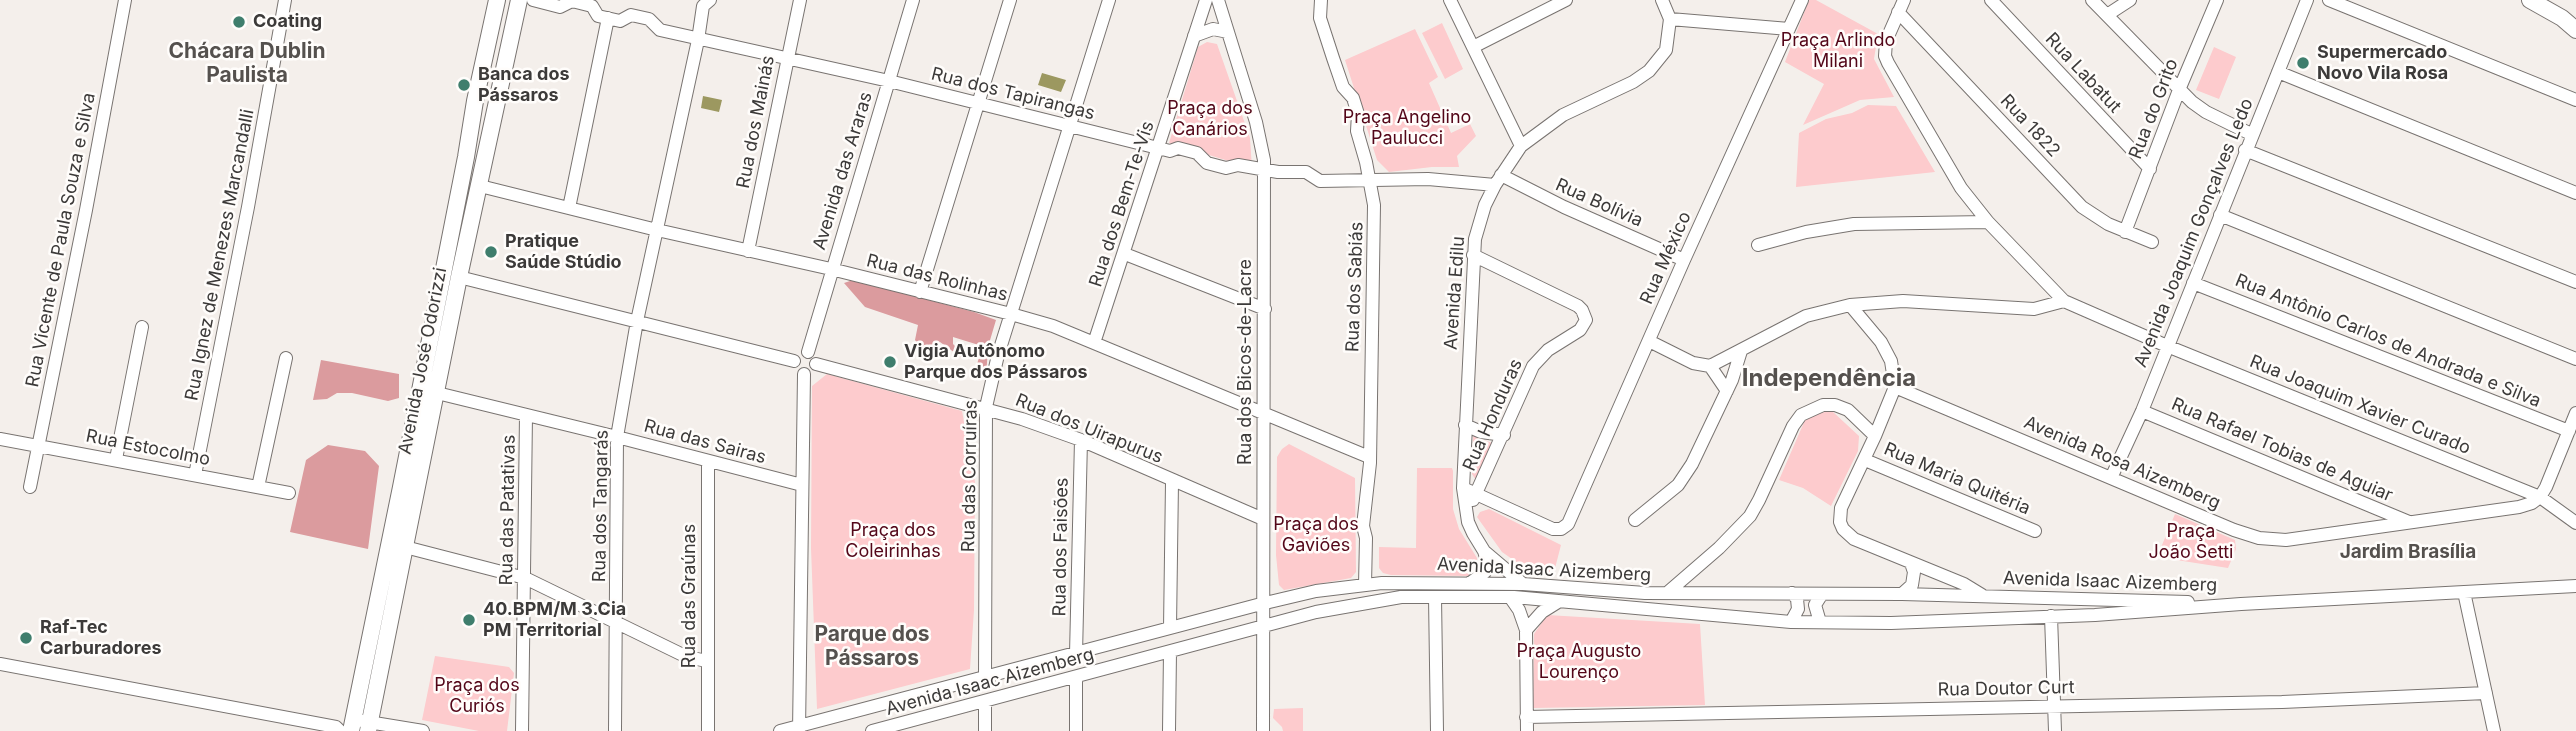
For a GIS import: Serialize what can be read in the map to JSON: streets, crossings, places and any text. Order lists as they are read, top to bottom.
{
  "streets": {
    "main road": ["Avenida José Odorizzi"],
    "street": [
      "Rua Labatut",
      "Rua dos Tapirangas",
      "Rua do Grito",
      "Rua dos Mainás",
      "Rua 1822",
      "Avenida das Araras",
      "Rua Bolívia",
      "Rua dos Bem-Te-Vis",
      "Avenida Joaquim Gonçalves Ledo",
      "Rua Vicente de Paula Souza e Silva",
      "Rua Ignez de Menezes Marcandalli",
      "Rua México",
      "Rua das Rolinhas",
      "Rua dos Sabiás",
      "Avenida Edilu",
      "Rua Antônio Carlos de Andrada e Silva",
      "Rua dos Bicos-de-Lacre",
      "Rua Joaquim Xavier Curado",
      "Rua Honduras",
      "Rua dos Uirapurus",
      "Rua das Sairas",
      "Rua Estocolmo",
      "Rua Rafael Tobias de Aguiar",
      "Avenida Rosa Aizemberg",
      "Rua das Corruíras",
      "Rua Maria Quitéria",
      "Rua dos Tangarás",
      "Rua das Patativas",
      "Rua dos Faisões",
      "Avenida Isaac Aizemberg",
      "Rua das Graúnas",
      "Rua Doutor Curt"
    ]
  },
  "crossings": [
    ["Rua Labatut", "Rua do Grito"],
    ["Rua dos Tapirangas", "Rua dos Mainás"],
    ["Rua dos Tapirangas", "Avenida das Araras"],
    ["Rua dos Tapirangas", "Rua Bolívia"],
    ["Rua dos Tapirangas", "Rua dos Bem-Te-Vis"],
    ["Rua dos Tapirangas", "Rua dos Sabiás"],
    ["Rua dos Tapirangas", "Avenida Edilu"],
    ["Rua dos Tapirangas", "Rua dos Bicos-de-Lacre"],
    ["Rua dos Tapirangas", "Rua das Corruíras"],
    ["Rua dos Tapirangas", "Rua dos Tangarás"],
    ["Rua do Grito", "Rua 1822"],
    ["Rua dos Mainás", "Rua das Rolinhas"],
    ["Avenida das Araras", "Rua das Rolinhas"],
    ["Avenida das Araras", "Rua dos Uirapurus"],
    ["Rua Bolívia", "Rua México"],
    ["Rua Bolívia", "Avenida Edilu"],
    ["Rua dos Bem-Te-Vis", "Rua das Rolinhas"],
    ["Avenida Joaquim Gonçalves Ledo", "Rua Antônio Carlos de Andrada e Silva"],
    ["Avenida Joaquim Gonçalves Ledo", "Rua Joaquim Xavier Curado"],
    ["Avenida Joaquim Gonçalves Ledo", "Rua Rafael Tobias de Aguiar"],
    ["Avenida Joaquim Gonçalves Ledo", "Avenida Rosa Aizemberg"],
    ["Rua Vicente de Paula Souza e Silva", "Rua Estocolmo"],
    ["Rua Ignez de Menezes Marcandalli", "Rua Estocolmo"],
    ["Rua México", "Rua Honduras"],
    ["Rua das Rolinhas", "Rua dos Sabiás"],
    ["Rua das Rolinhas", "Avenida José Odorizzi"],
    ["Rua das Rolinhas", "Rua dos Bicos-de-Lacre"],
    ["Rua das Rolinhas", "Rua das Corruíras"],
    ["Rua das Rolinhas", "Rua dos Tangarás"],
    ["Rua dos Sabiás", "Avenida Isaac Aizemberg"],
    ["Avenida Edilu", "Rua Honduras"],
    ["Avenida Edilu", "Avenida Isaac Aizemberg"],
    ["Avenida José Odorizzi", "Rua das Sairas"],
    ["Rua dos Bicos-de-Lacre", "Rua dos Uirapurus"],
    ["Rua dos Bicos-de-Lacre", "Avenida Isaac Aizemberg"],
    ["Rua Joaquim Xavier Curado", "Avenida Rosa Aizemberg"],
    ["Rua dos Uirapurus", "Rua das Corruíras"],
    ["Rua dos Uirapurus", "Rua dos Faisões"],
    ["Rua das Sairas", "Rua dos Tangarás"],
    ["Rua das Sairas", "Rua das Patativas"],
    ["Rua das Sairas", "Rua das Graúnas"],
    ["Rua Rafael Tobias de Aguiar", "Avenida Rosa Aizemberg"],
    ["Rua das Corruíras", "Avenida Isaac Aizemberg"],
    ["Rua dos Faisões", "Avenida Isaac Aizemberg"]
  ],
  "districts": [
    "Chácara Dublin Paulista",
    "Independência",
    "Jardim Brasília",
    "Parque dos Pássaros"
  ],
  "parks": [
    "Praça Arlindo Milani",
    "Praça dos Canários",
    "Praça Angelino Paulucci",
    "Praça dos Gaviões",
    "Praça dos Coleirinhas",
    "Praça João Setti",
    "Praça Augusto Lourenço",
    "Praça dos Curiós"
  ],
  "places": [
    "Coating",
    "Supermercado Novo Vila Rosa",
    "Banca dos Pássaros",
    "Pratique Saúde Stúdio",
    "Vigia Autônomo Parque dos Pássaros",
    "40.BPM/M 3.Cia PM Territorial",
    "Raf-Tec Carburadores"
  ]
}
